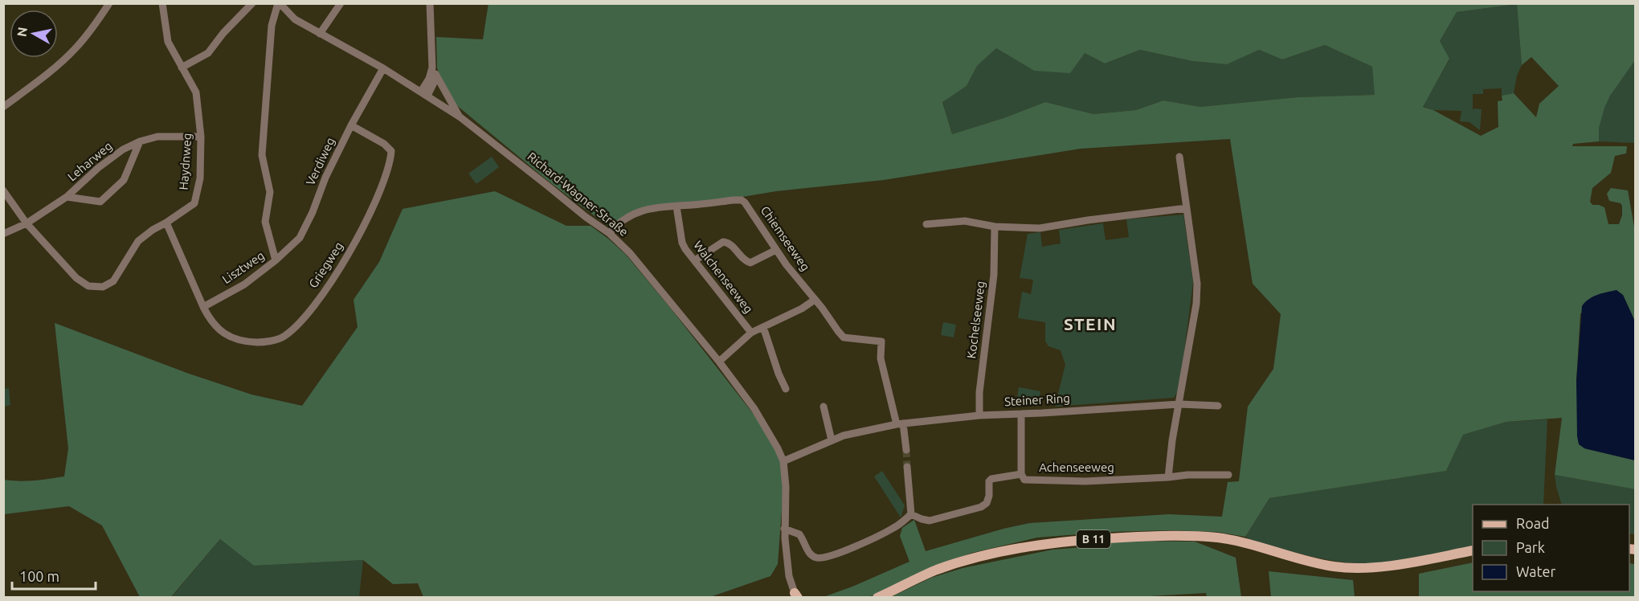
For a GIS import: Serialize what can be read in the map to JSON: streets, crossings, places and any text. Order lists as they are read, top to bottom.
{
  "streets": {
    "main road": ["B 11"],
    "street": [
      "Leharweg",
      "Haydnweg",
      "Verdiweg",
      "Richard-Wagner-Straße",
      "Chiemseeweg",
      "Griegweg",
      "Lisztweg",
      "Walchenseeweg",
      "Kochelseeweg",
      "Steiner Ring",
      "Achenseeweg"
    ]
  },
  "crossings": [
    ["Leharweg", "Haydnweg"],
    ["Verdiweg", "Richard-Wagner-Straße"],
    ["Verdiweg", "Griegweg"],
    ["Verdiweg", "Lisztweg"],
    ["Richard-Wagner-Straße", "Chiemseeweg"],
    ["Richard-Wagner-Straße", "Lisztweg"],
    ["Richard-Wagner-Straße", "Steiner Ring"],
    ["Chiemseeweg", "Walchenseeweg"],
    ["Chiemseeweg", "Steiner Ring"],
    ["Griegweg", "Lisztweg"],
    ["Kochelseeweg", "Steiner Ring"],
    ["Steiner Ring", "Achenseeweg"]
  ],
  "districts": ["STEIN"],
  "legend": ["Road", "Park", "Water"],
  "scale_bar": "100 m",
  "north": "left"
}
